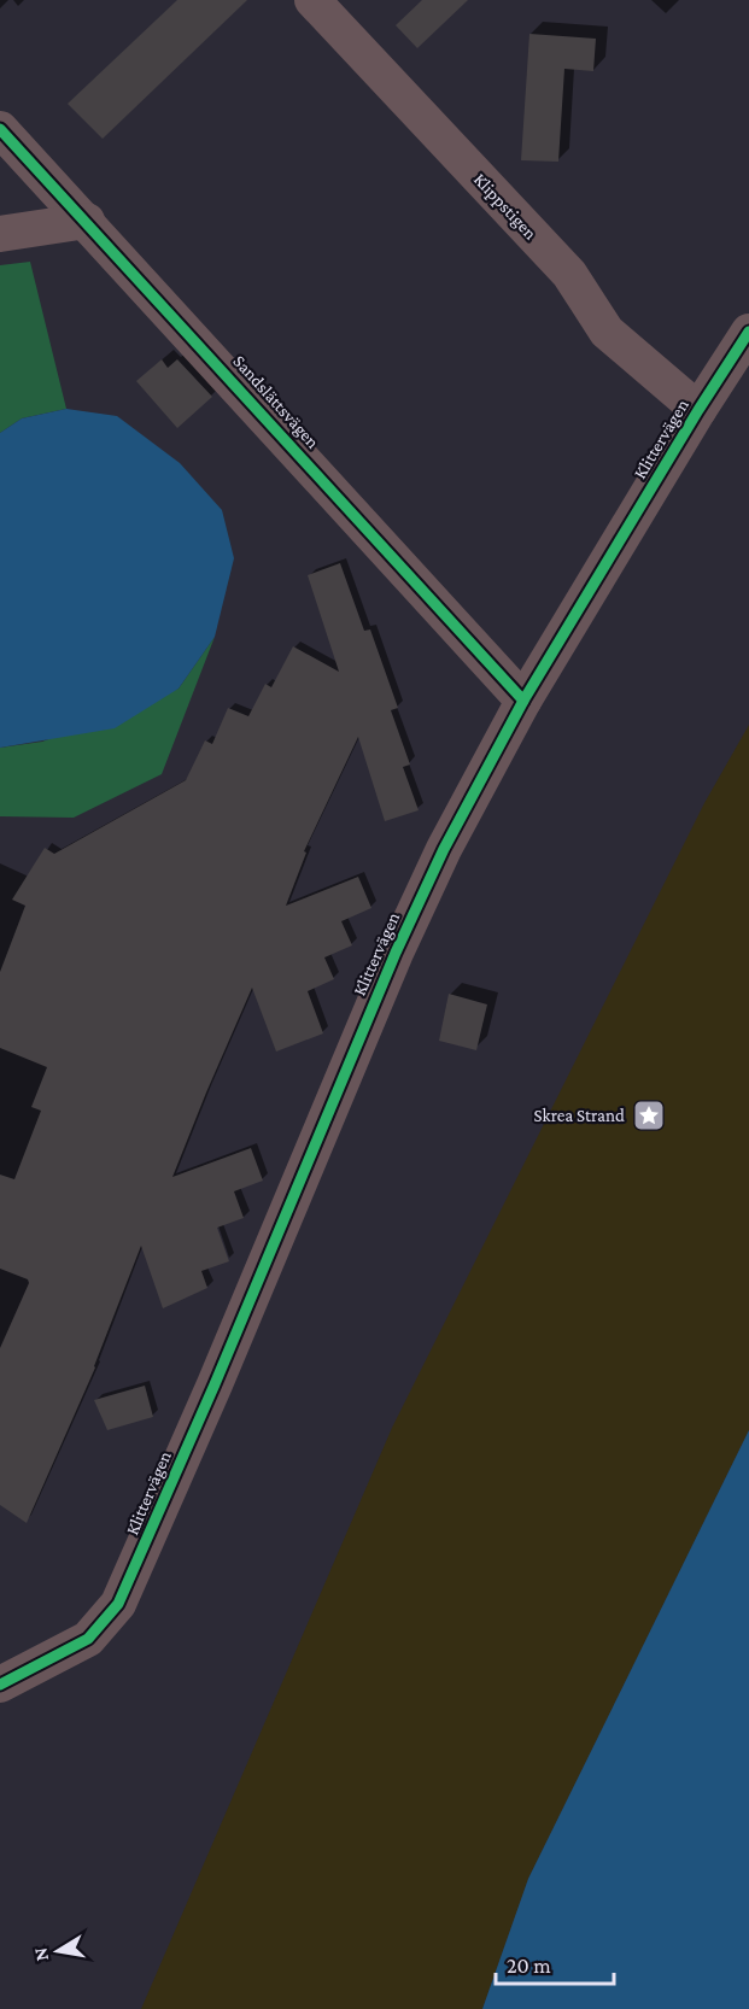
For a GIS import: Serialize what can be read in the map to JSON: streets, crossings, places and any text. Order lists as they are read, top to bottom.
{
  "streets": {
    "street": ["Klippstigen", "Sandslättsvägen", "Klittervägen"]
  },
  "crossings": [
    ["Klippstigen", "Klittervägen"],
    ["Sandslättsvägen", "Klittervägen"]
  ],
  "places": {
    "place": ["Skrea Strand"]
  },
  "scale_bar": "20 m",
  "north": "left"
}
